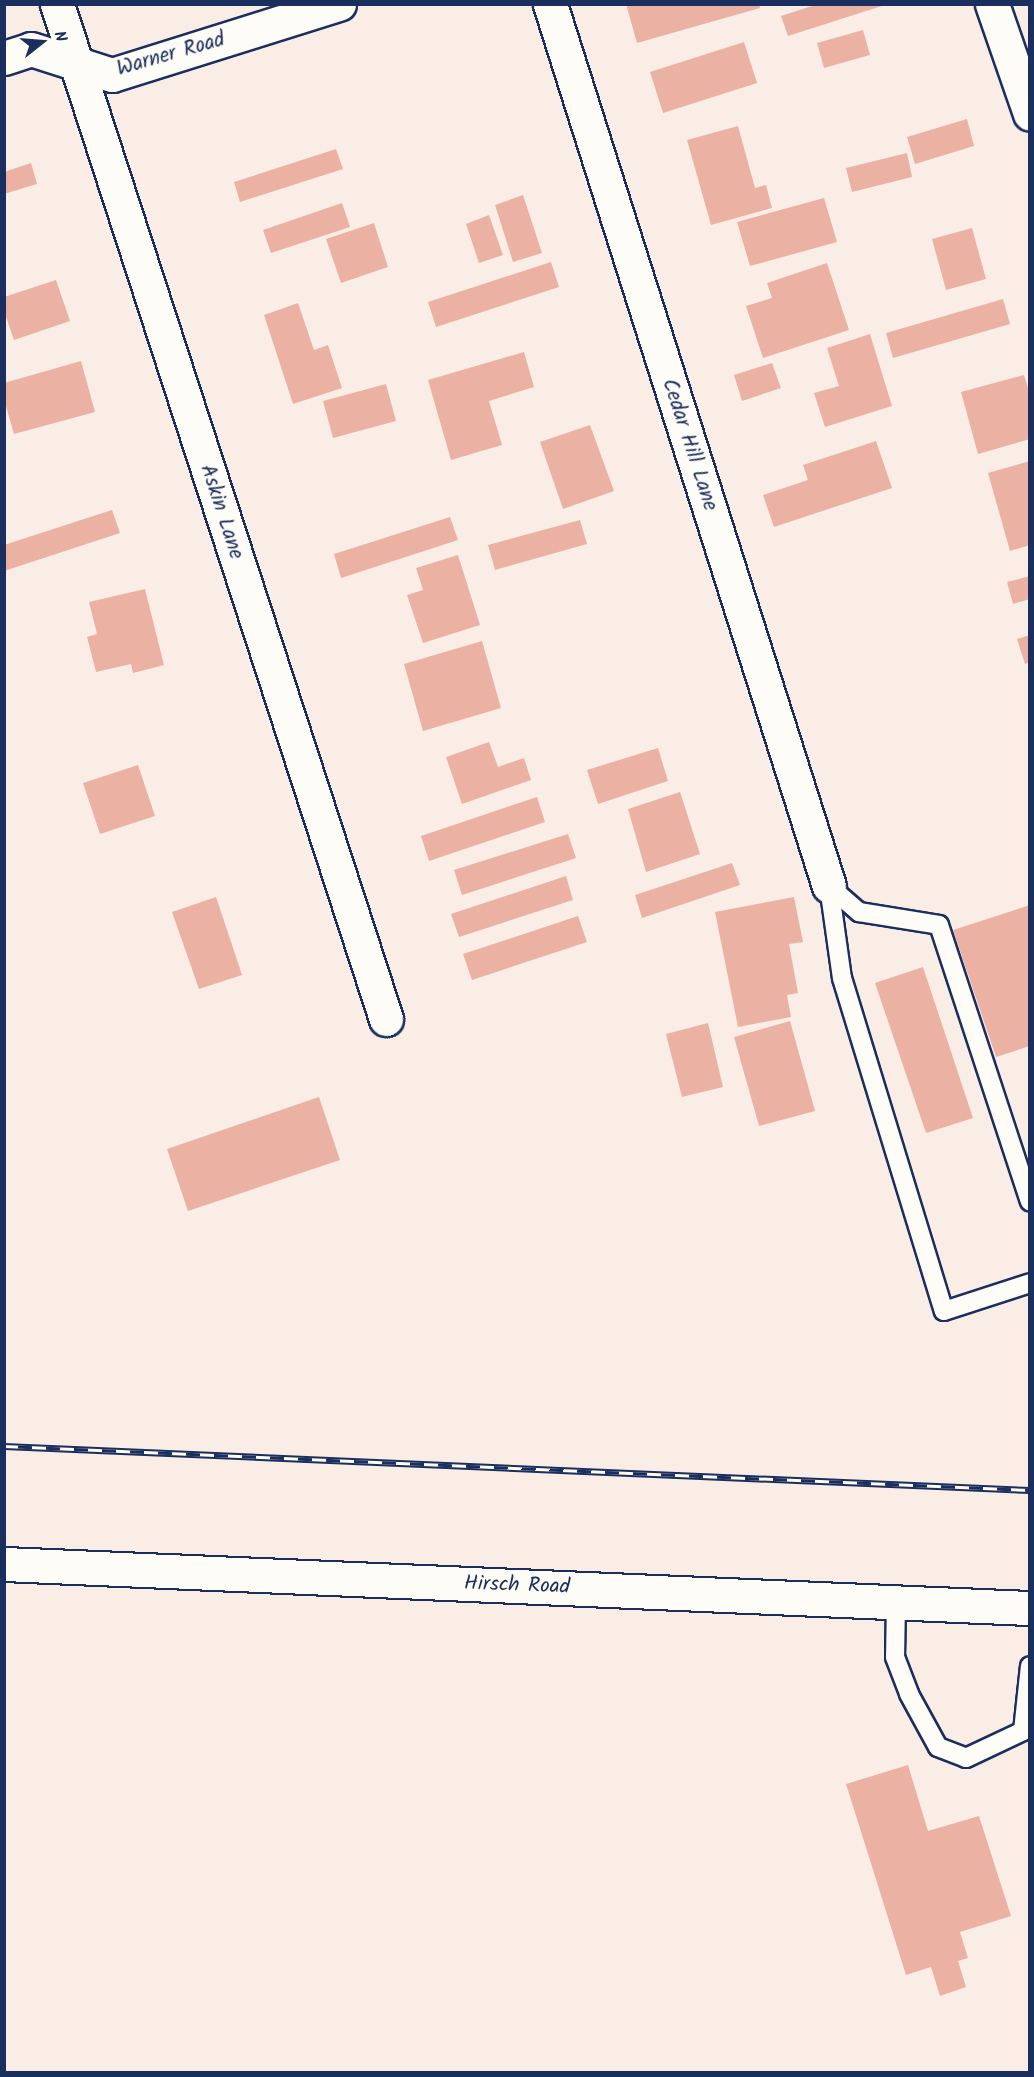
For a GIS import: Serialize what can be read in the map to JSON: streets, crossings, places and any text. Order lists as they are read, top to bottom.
{
  "streets": {
    "street": [
      "Warner Road",
      "Cedar Hill Lane",
      "Askin Lane",
      "Hirsch Road"
    ]
  },
  "crossings": [
    ["Warner Road", "Askin Lane"]
  ],
  "north": "right"
}
